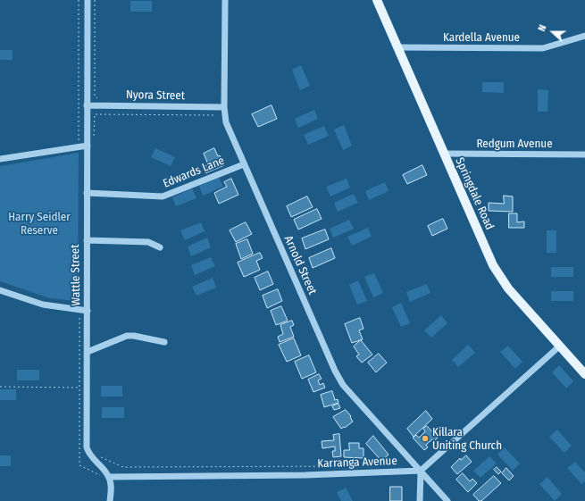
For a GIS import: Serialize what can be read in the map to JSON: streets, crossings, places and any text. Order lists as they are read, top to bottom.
{
  "streets": {
    "main road": ["Springdale Road"],
    "street": [
      "Kardella Avenue",
      "Nyora Street",
      "Redgum Avenue",
      "Edwards Lane",
      "Arnold Street",
      "Wattle Street",
      "Karranga Avenue"
    ]
  },
  "crossings": [
    ["Kardella Avenue", "Springdale Road"],
    ["Nyora Street", "Arnold Street"],
    ["Nyora Street", "Wattle Street"],
    ["Redgum Avenue", "Springdale Road"],
    ["Edwards Lane", "Arnold Street"],
    ["Edwards Lane", "Wattle Street"],
    ["Arnold Street", "Karranga Avenue"],
    ["Wattle Street", "Karranga Avenue"]
  ],
  "parks": ["Harry Seidler Reserve"],
  "places": ["Killara Uniting Church"],
  "north": "left"
}
